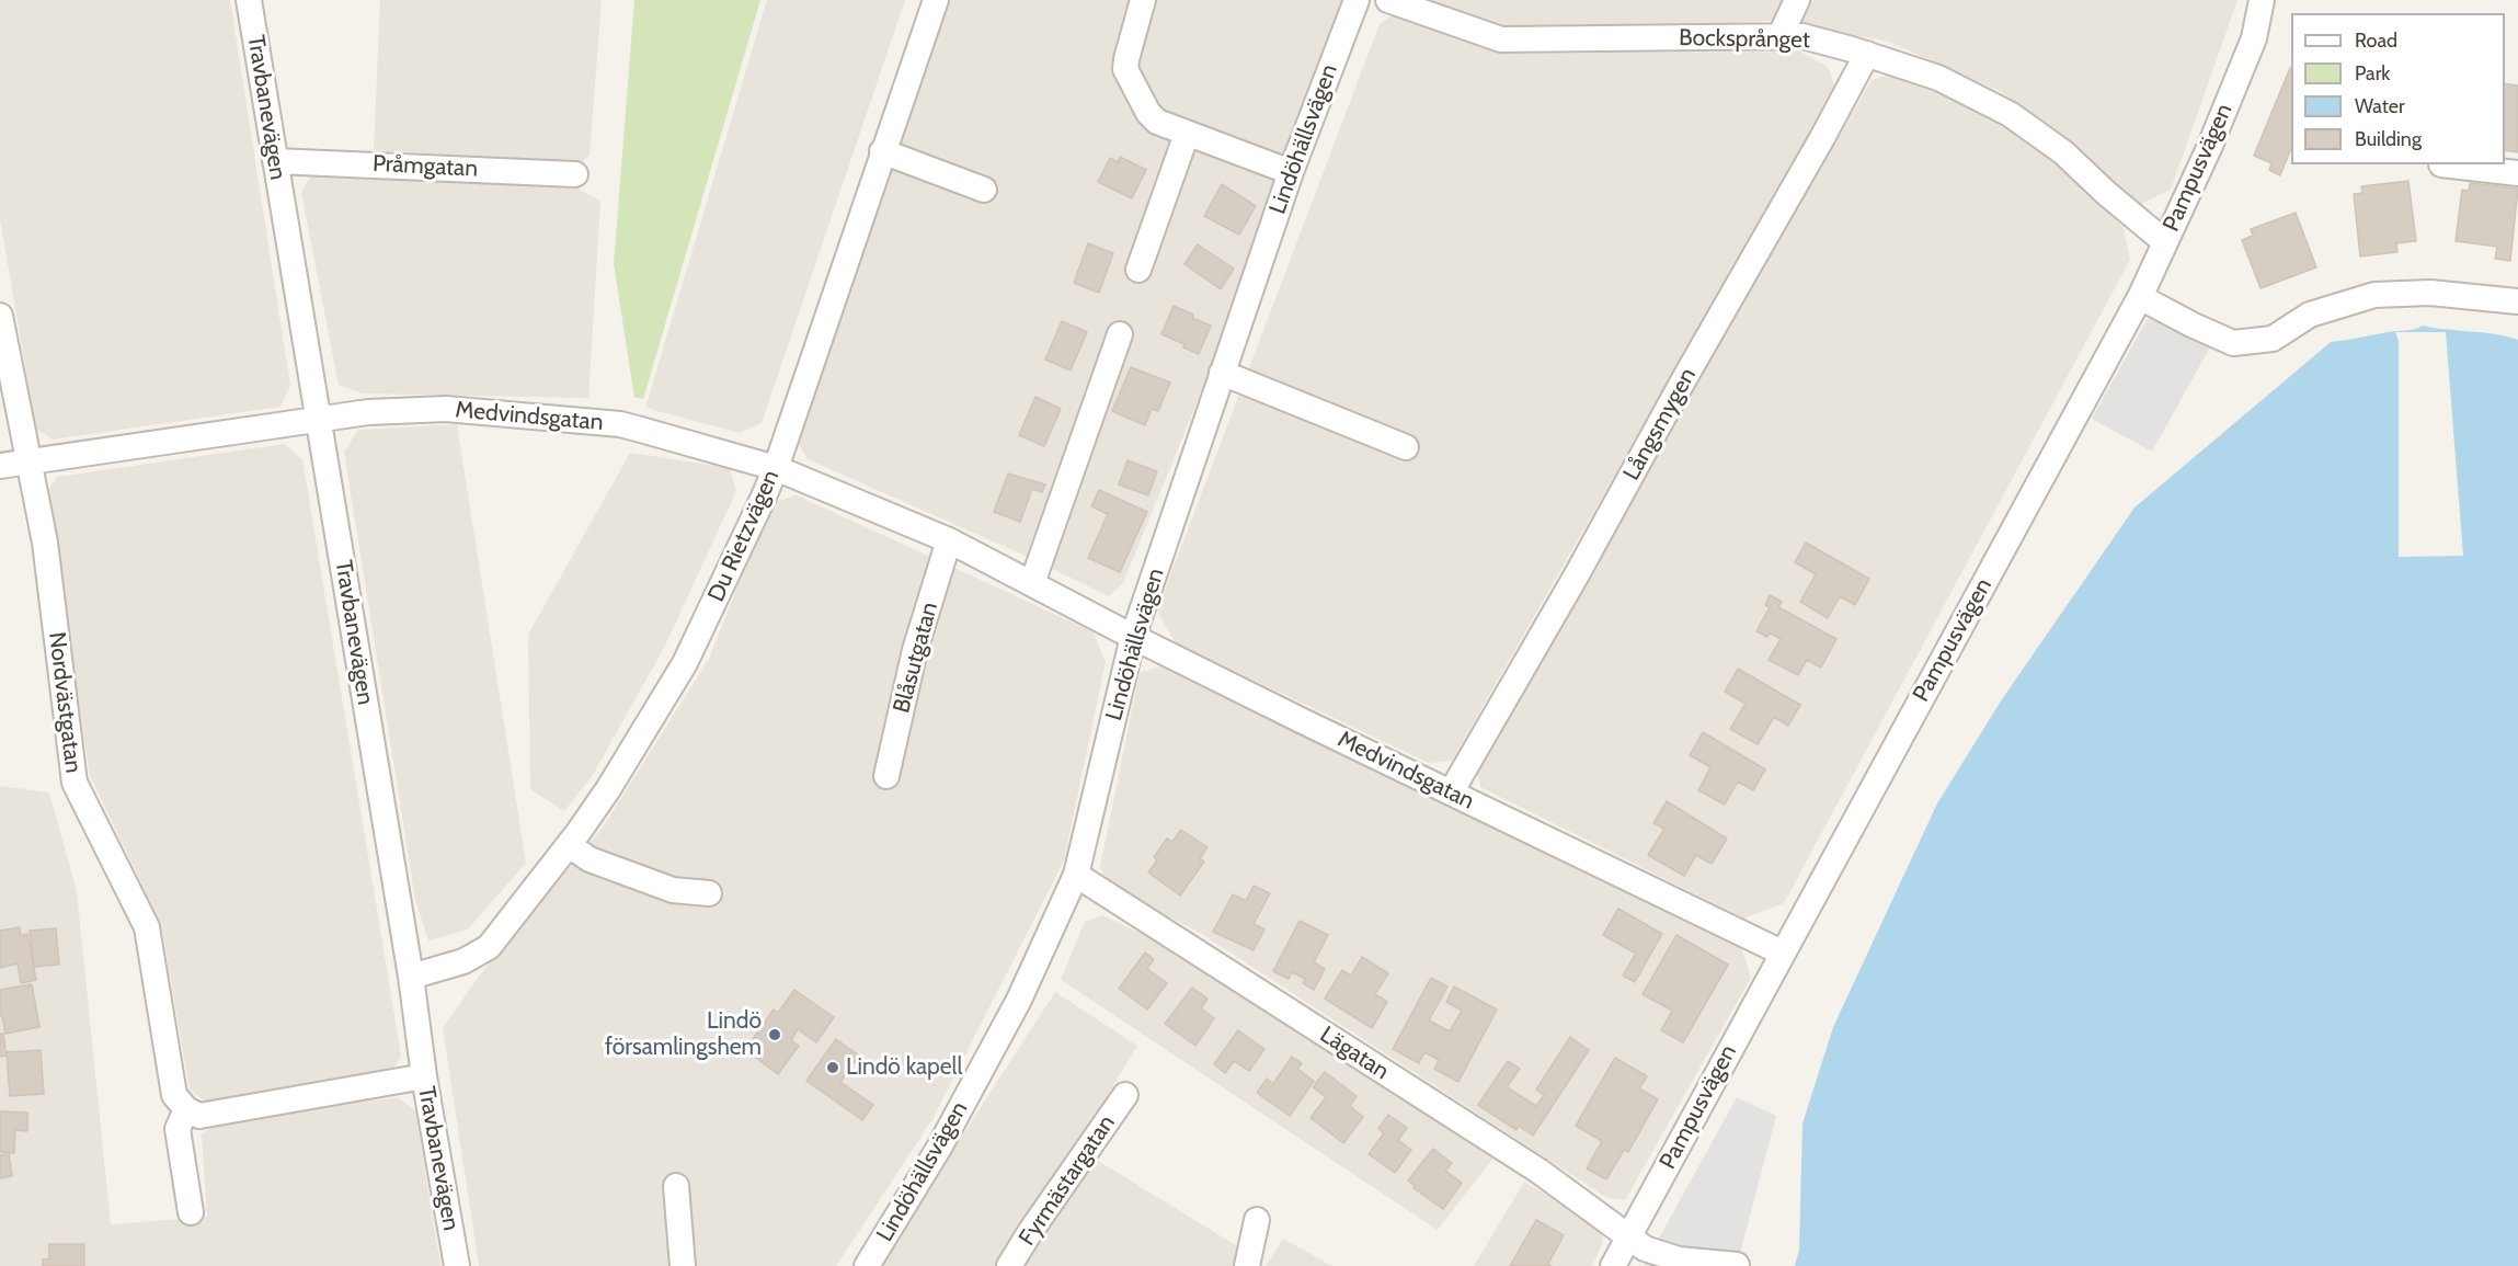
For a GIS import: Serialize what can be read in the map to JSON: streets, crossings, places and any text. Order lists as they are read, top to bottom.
{
  "streets": {
    "street": [
      "Bocksprånget",
      "Travbanevägen",
      "Lindöhällsvägen",
      "Pråmgatan",
      "Pampusvägen",
      "Medvindsgatan",
      "Långsmygen",
      "Du Rietzvägen",
      "Blåsutgatan",
      "Nordvästgatan",
      "Lägatan",
      "Fyrmästargatan"
    ]
  },
  "crossings": [
    ["Bocksprånget", "Pampusvägen"],
    ["Bocksprånget", "Långsmygen"],
    ["Travbanevägen", "Pråmgatan"],
    ["Travbanevägen", "Medvindsgatan"],
    ["Travbanevägen", "Du Rietzvägen"],
    ["Lindöhällsvägen", "Medvindsgatan"],
    ["Lindöhällsvägen", "Lägatan"],
    ["Pampusvägen", "Medvindsgatan"],
    ["Pampusvägen", "Lägatan"],
    ["Medvindsgatan", "Långsmygen"],
    ["Medvindsgatan", "Du Rietzvägen"],
    ["Medvindsgatan", "Blåsutgatan"],
    ["Medvindsgatan", "Nordvästgatan"]
  ],
  "places": ["Lindö församlingshem", "Lindö kapell"],
  "legend": [
    "Road",
    "Park",
    "Water",
    "Building"
  ]
}
